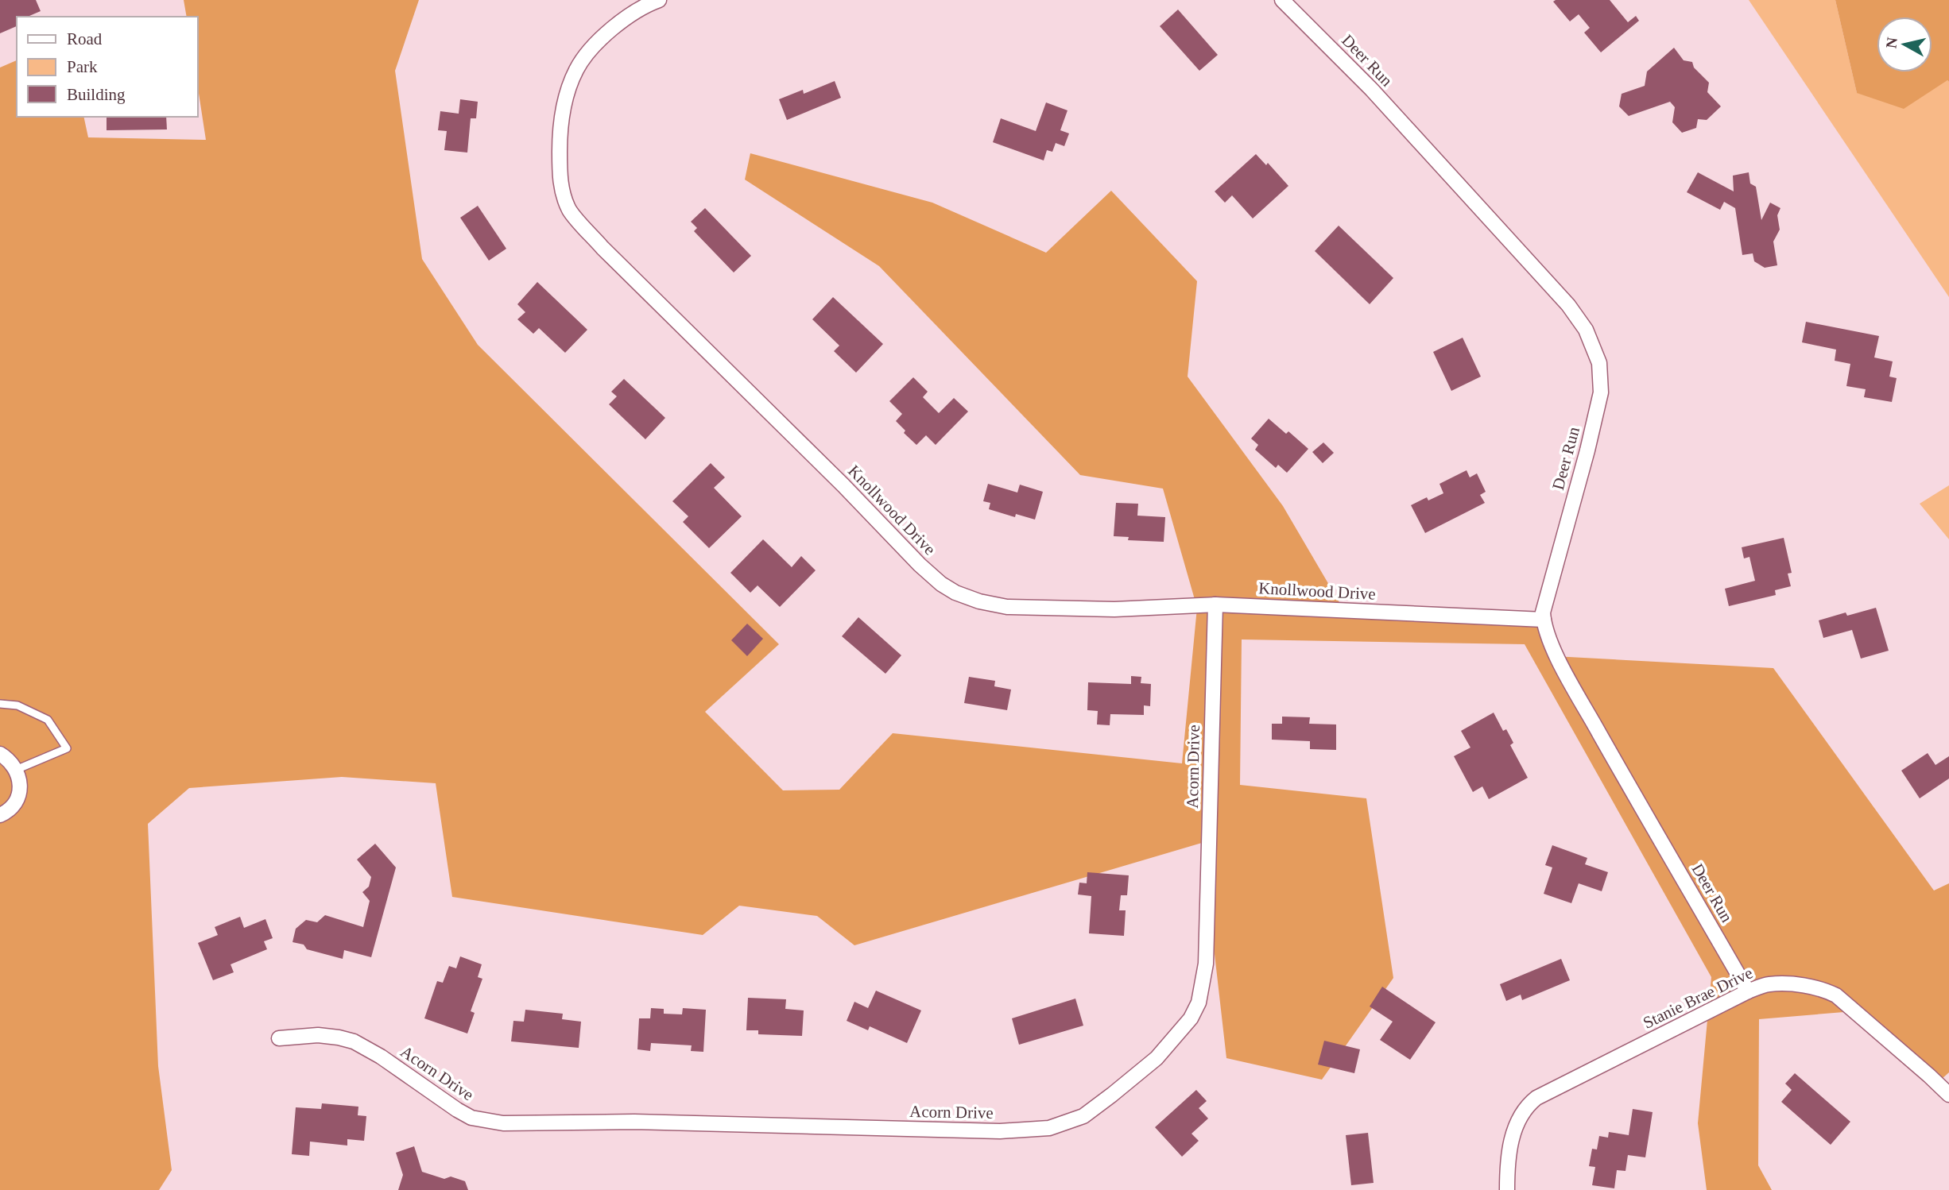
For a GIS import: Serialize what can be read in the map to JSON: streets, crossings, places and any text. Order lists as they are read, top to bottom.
{
  "streets": {
    "street": [
      "Deer Run",
      "Knollwood Drive",
      "Acorn Drive",
      "Stanie Brae Drive"
    ]
  },
  "crossings": [
    ["Deer Run", "Knollwood Drive"],
    ["Deer Run", "Stanie Brae Drive"],
    ["Knollwood Drive", "Acorn Drive"]
  ],
  "legend": ["Road", "Park", "Building"],
  "north": "left"
}
